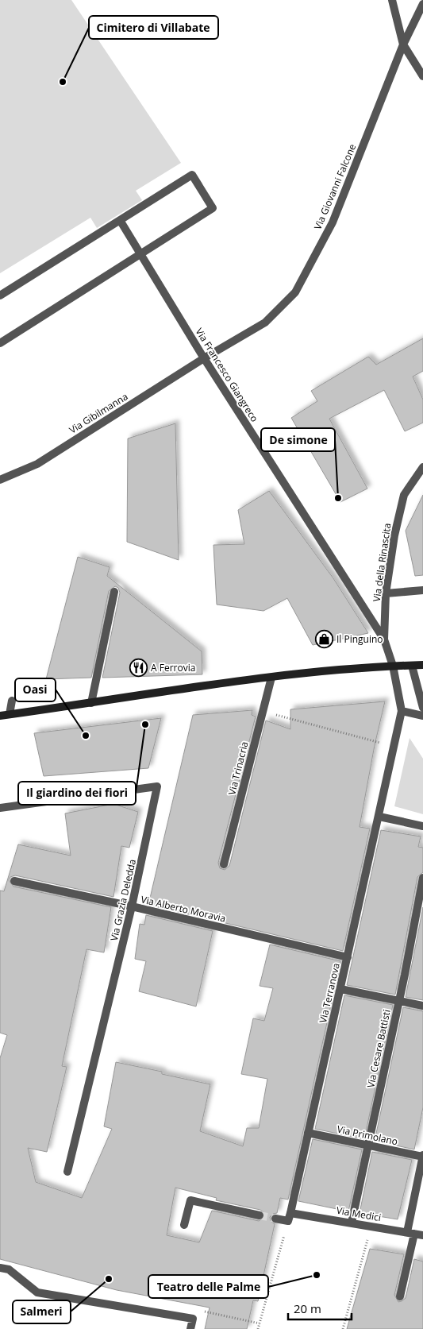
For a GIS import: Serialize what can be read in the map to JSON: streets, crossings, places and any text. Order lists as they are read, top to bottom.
{
  "streets": {
    "street": [
      "Via Giovanni Falcone",
      "Via Francesco Giangreco",
      "Via Gibilmanna",
      "Via della Rinascita",
      "Via Trinacria",
      "Via Grazia Deledda",
      "Via Alberto Moravia",
      "Via Terranova",
      "Via Cesare Battisti",
      "Via Primolano",
      "Via Medici"
    ]
  },
  "crossings": [
    ["Via Giovanni Falcone", "Via Francesco Giangreco"],
    ["Via Giovanni Falcone", "Via Gibilmanna"],
    ["Via Francesco Giangreco", "Via Gibilmanna"],
    ["Via Francesco Giangreco", "Via della Rinascita"],
    ["Via della Rinascita", "Via Terranova"],
    ["Via Grazia Deledda", "Via Alberto Moravia"],
    ["Via Alberto Moravia", "Via Terranova"],
    ["Via Terranova", "Via Primolano"],
    ["Via Terranova", "Via Medici"],
    ["Via Cesare Battisti", "Via Primolano"],
    ["Via Cesare Battisti", "Via Medici"]
  ],
  "places": {
    "other": [
      "Cimitero di Villabate",
      "De simone",
      "Il giardino dei fiori",
      "Oasi",
      "Teatro delle Palme",
      "Salmeri"
    ],
    "shop": ["Il Pinguino"],
    "restaurant": ["A Ferrovia"]
  },
  "scale_bar": "20 m"
}
